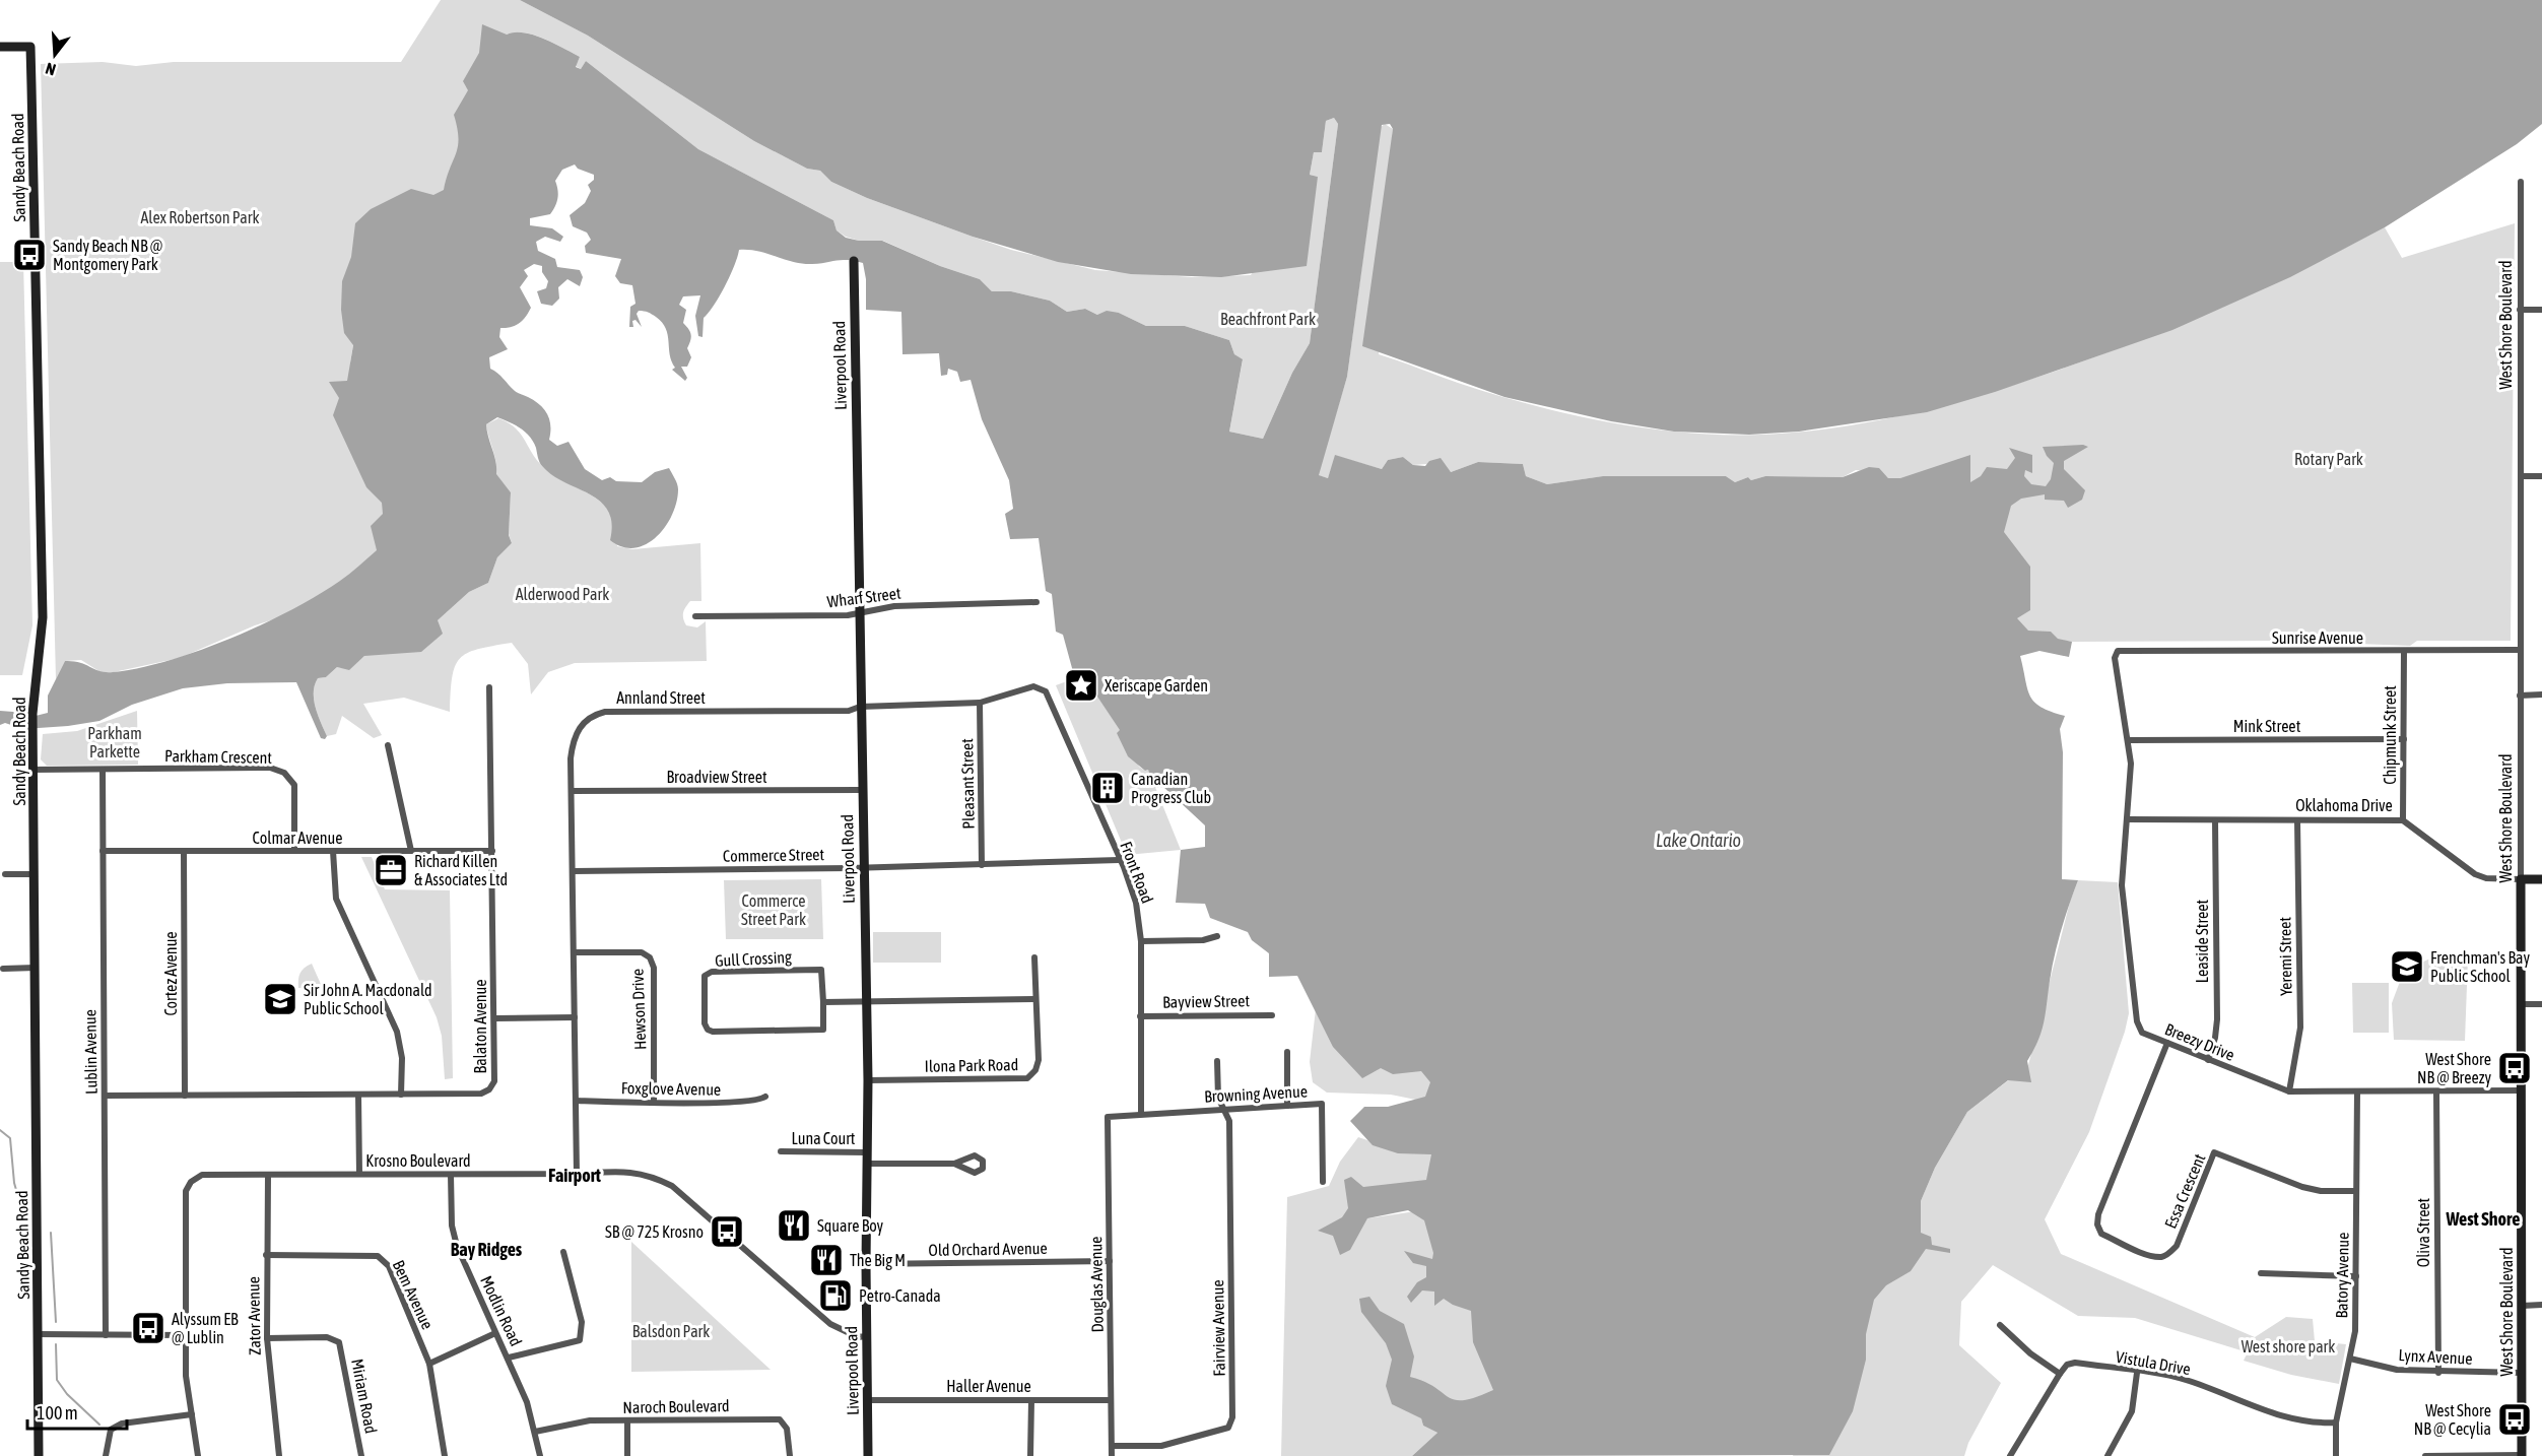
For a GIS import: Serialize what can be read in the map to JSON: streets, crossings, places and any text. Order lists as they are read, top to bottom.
{
  "streets": {
    "street": [
      "Sandy Beach Road",
      "West Shore Boulevard",
      "Liverpool Road",
      "Wharf Street",
      "Sunrise Avenue",
      "Annland Street",
      "Mink Street",
      "Chipmunk Street",
      "Parkham Crescent",
      "Broadview Street",
      "Pleasant Street",
      "Oklahoma Drive",
      "Colmar Avenue",
      "Commerce Street",
      "Front Road",
      "Leaside Street",
      "Yeremi Street",
      "Gull Crossing",
      "Cortez Avenue",
      "Bayview Street",
      "Hewson Drive",
      "Balaton Avenue",
      "Breezy Drive",
      "Lublin Avenue",
      "Ilona Park Road",
      "Foxglove Avenue",
      "Browning Avenue",
      "Luna Court",
      "Krosno Boulevard",
      "Essa Crescent",
      "Oliva Street",
      "Old Orchard Avenue",
      "Batory Avenue",
      "Douglas Avenue",
      "Bem Avenue",
      "Modlin Road",
      "Zator Avenue",
      "Fairview Avenue",
      "Lynx Avenue",
      "Vistula Drive",
      "Haller Avenue",
      "Miriam Road",
      "Naroch Boulevard"
    ]
  },
  "crossings": [
    ["Sandy Beach Road", "Parkham Crescent"],
    ["West Shore Boulevard", "Sunrise Avenue"],
    ["West Shore Boulevard", "Oklahoma Drive"],
    ["West Shore Boulevard", "Breezy Drive"],
    ["West Shore Boulevard", "Lynx Avenue"],
    ["Liverpool Road", "Wharf Street"],
    ["Liverpool Road", "Annland Street"],
    ["Liverpool Road", "Broadview Street"],
    ["Liverpool Road", "Commerce Street"],
    ["Liverpool Road", "Ilona Park Road"],
    ["Liverpool Road", "Luna Court"],
    ["Liverpool Road", "Krosno Boulevard"],
    ["Liverpool Road", "Old Orchard Avenue"],
    ["Liverpool Road", "Haller Avenue"],
    ["Sunrise Avenue", "Chipmunk Street"],
    ["Sunrise Avenue", "Breezy Drive"],
    ["Annland Street", "Broadview Street"],
    ["Annland Street", "Pleasant Street"],
    ["Annland Street", "Commerce Street"],
    ["Annland Street", "Front Road"],
    ["Annland Street", "Hewson Drive"],
    ["Annland Street", "Foxglove Avenue"],
    ["Annland Street", "Krosno Boulevard"],
    ["Mink Street", "Chipmunk Street"],
    ["Mink Street", "Breezy Drive"],
    ["Chipmunk Street", "Oklahoma Drive"],
    ["Parkham Crescent", "Colmar Avenue"],
    ["Parkham Crescent", "Lublin Avenue"],
    ["Pleasant Street", "Commerce Street"],
    ["Oklahoma Drive", "Leaside Street"],
    ["Oklahoma Drive", "Yeremi Street"],
    ["Oklahoma Drive", "Breezy Drive"],
    ["Colmar Avenue", "Cortez Avenue"],
    ["Colmar Avenue", "Balaton Avenue"],
    ["Colmar Avenue", "Lublin Avenue"],
    ["Commerce Street", "Front Road"],
    ["Front Road", "Bayview Street"],
    ["Front Road", "Browning Avenue"],
    ["Leaside Street", "Breezy Drive"],
    ["Yeremi Street", "Breezy Drive"],
    ["Cortez Avenue", "Balaton Avenue"],
    ["Hewson Drive", "Foxglove Avenue"],
    ["Balaton Avenue", "Lublin Avenue"],
    ["Breezy Drive", "Essa Crescent"],
    ["Breezy Drive", "Oliva Street"],
    ["Breezy Drive", "Batory Avenue"],
    ["Browning Avenue", "Douglas Avenue"],
    ["Browning Avenue", "Fairview Avenue"],
    ["Krosno Boulevard", "Modlin Road"],
    ["Krosno Boulevard", "Zator Avenue"],
    ["Essa Crescent", "Batory Avenue"],
    ["Oliva Street", "Lynx Avenue"],
    ["Old Orchard Avenue", "Douglas Avenue"],
    ["Batory Avenue", "Lynx Avenue"],
    ["Batory Avenue", "Vistula Drive"],
    ["Douglas Avenue", "Fairview Avenue"],
    ["Douglas Avenue", "Haller Avenue"],
    ["Bem Avenue", "Zator Avenue"],
    ["Modlin Road", "Naroch Boulevard"],
    ["Zator Avenue", "Miriam Road"]
  ],
  "districts": ["Fairport", "West Shore", "Bay Ridges"],
  "water": ["Lake Ontario"],
  "parks": [
    "Alex Robertson Park",
    "Beachfront Park",
    "Rotary Park",
    "Alderwood Park",
    "Parkham Parkette",
    "Commerce Street Park",
    "Balsdon Park",
    "West shore park"
  ],
  "places": {
    "bus stop": [
      "Sandy Beach NB @ Montgomery Park",
      "West Shore NB @ Breezy",
      "SB @ 725 Krosno",
      "Alyssum EB @ Lublin",
      "West Shore NB @ Cecylia"
    ],
    "place": ["Xeriscape Garden"],
    "building": ["Canadian Progress Club"],
    "office": ["Richard Killen & Associates Ltd"],
    "school or university": ["Frenchman's Bay Public School", "Sir John A. Macdonald Public School"],
    "restaurant": ["Square Boy", "The Big M"],
    "fuel station": ["Petro-Canada"]
  },
  "scale_bar": "100 m",
  "north": "bottom"
}
